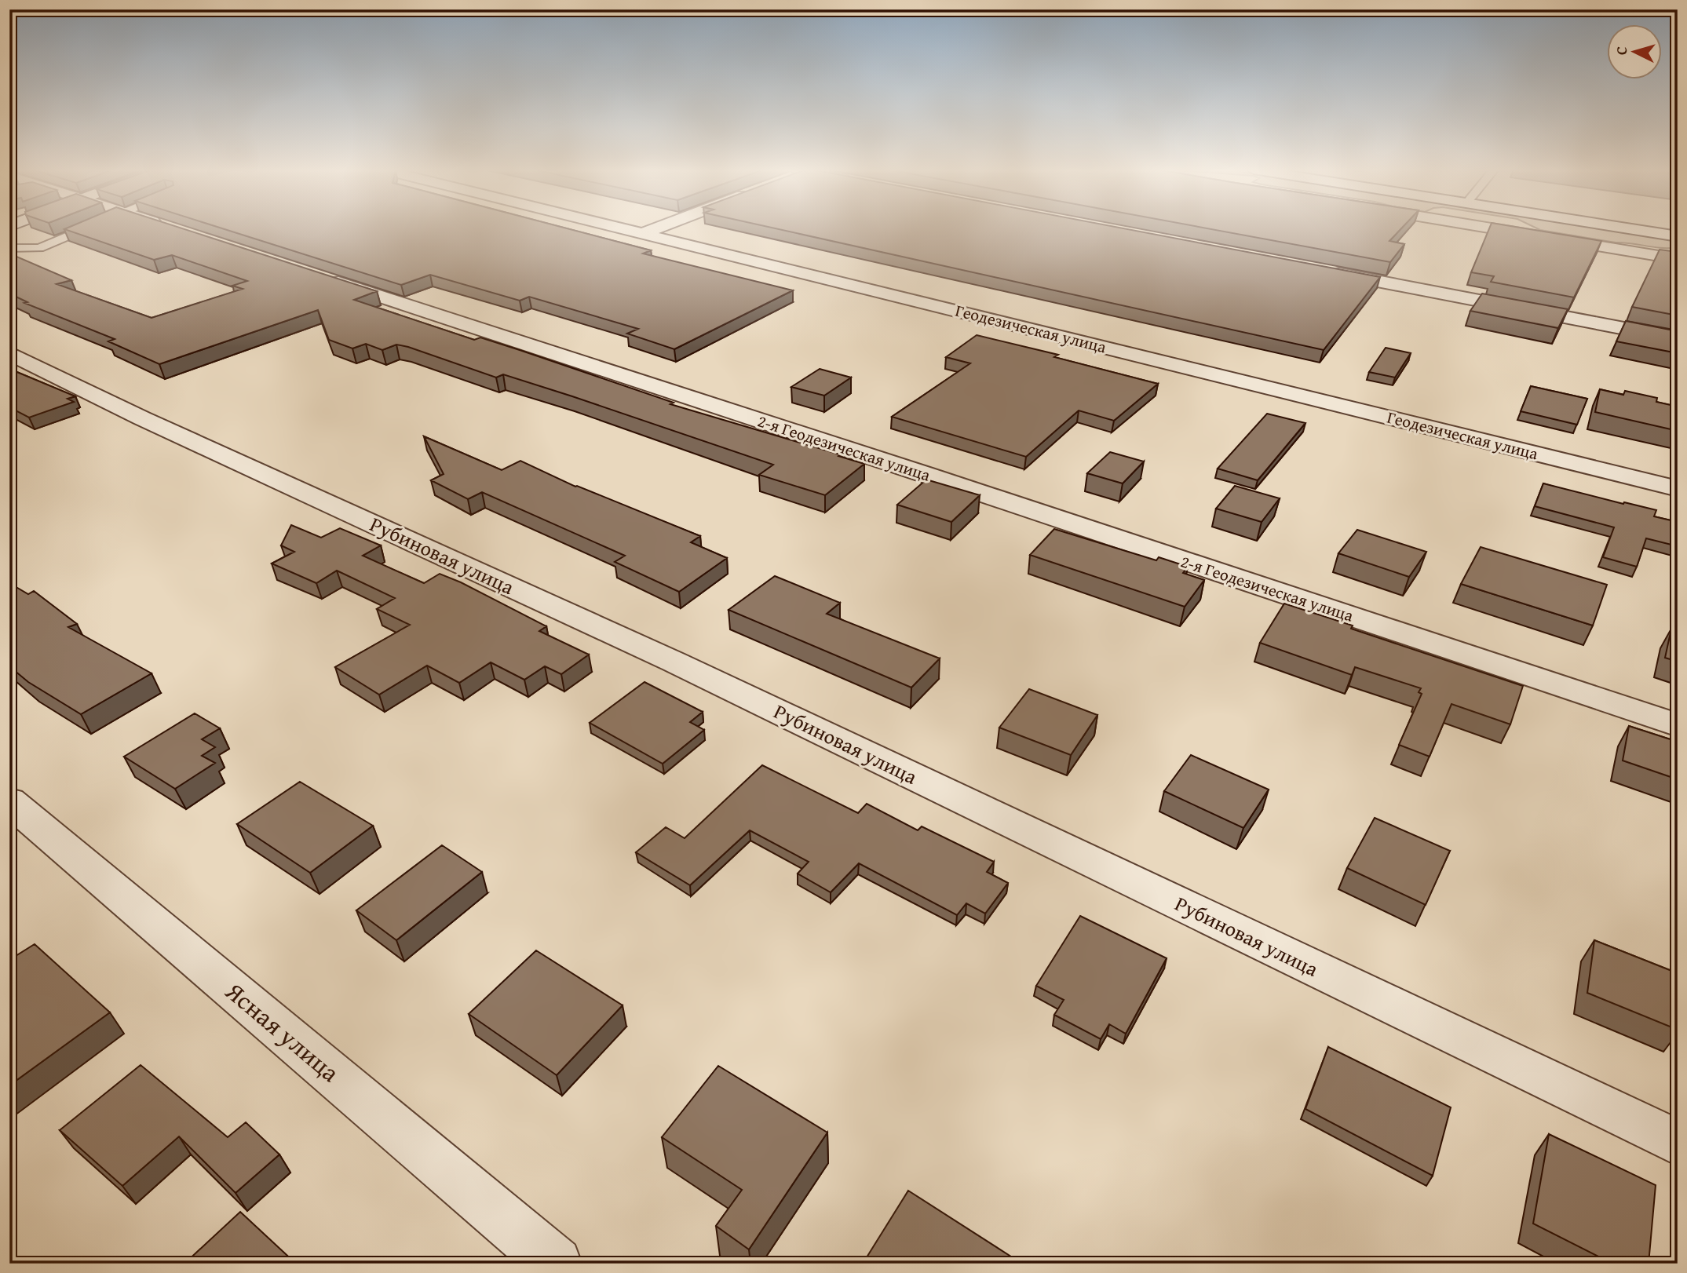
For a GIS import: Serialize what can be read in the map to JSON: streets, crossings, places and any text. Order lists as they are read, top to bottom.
{
  "streets": {
    "street": [
      "Геодезическая улица",
      "2-я Геодезическая улица",
      "Рубиновая улица",
      "Ясная улица"
    ]
  },
  "north": "left"
}
